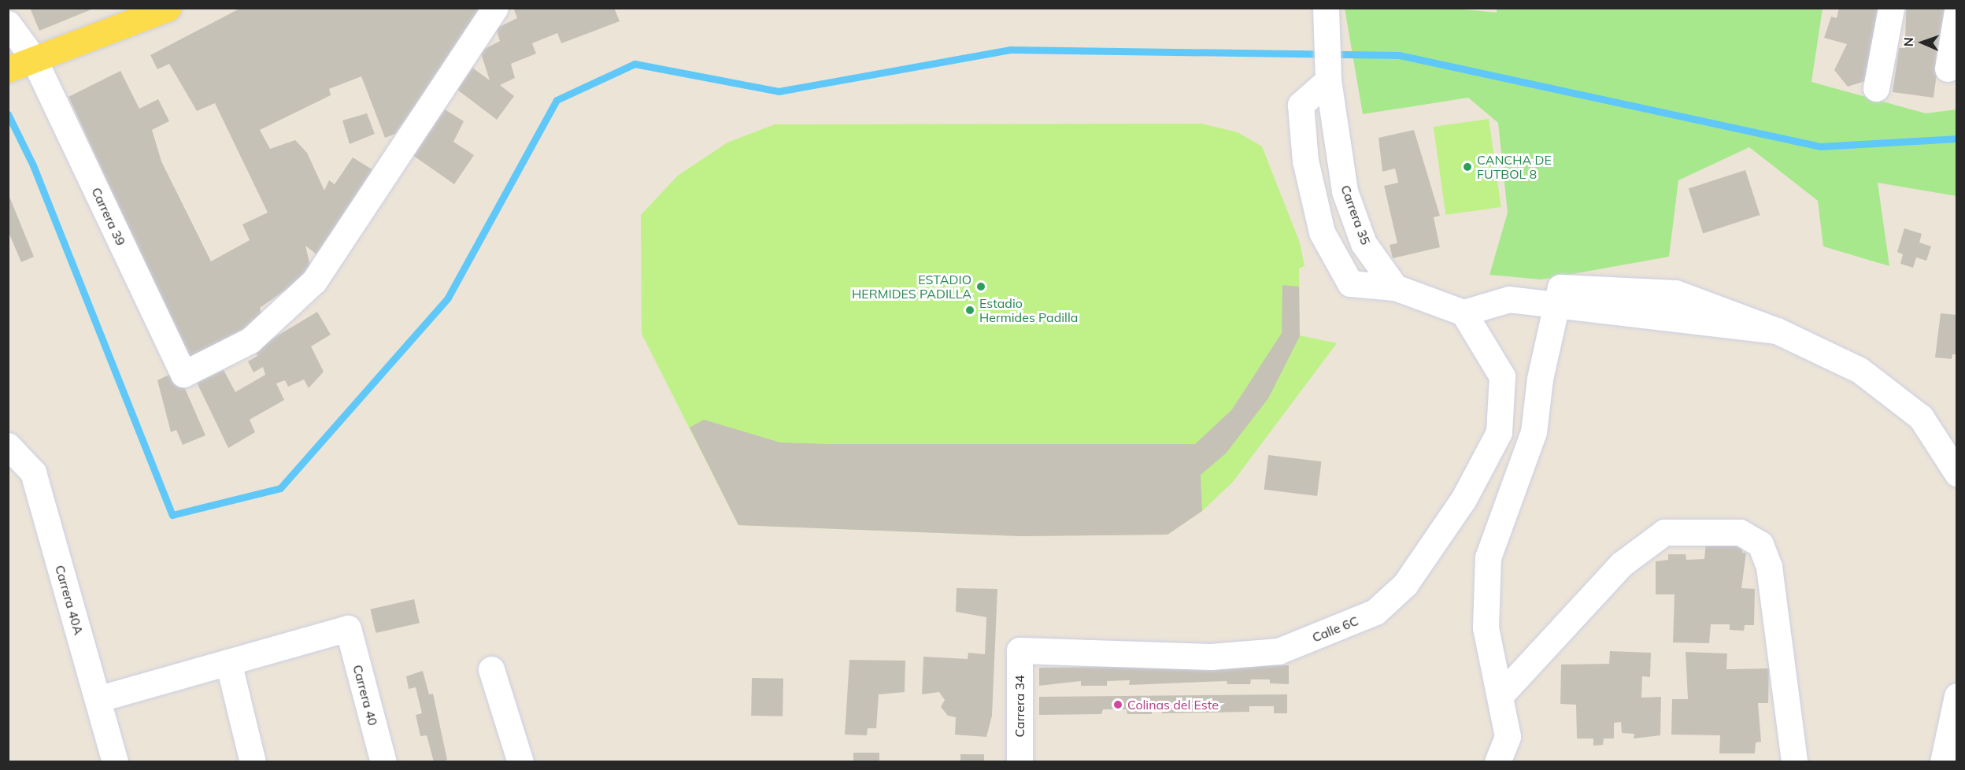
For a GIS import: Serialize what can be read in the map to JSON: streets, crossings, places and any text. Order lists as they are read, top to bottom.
{
  "streets": {
    "street": [
      "Carrera 35",
      "Carrera 39",
      "Carrera 40A",
      "Calle 6C",
      "Carrera 40",
      "Carrera 34"
    ]
  },
  "crossings": [
    ["Calle 6C", "Carrera 34"]
  ],
  "places": [
    "CANCHA DE FUTBOL 8",
    "ESTADIO HERMIDES PADILLA",
    "Estadio Hermides Padilla",
    "Colinas del Este"
  ],
  "north": "left"
}
